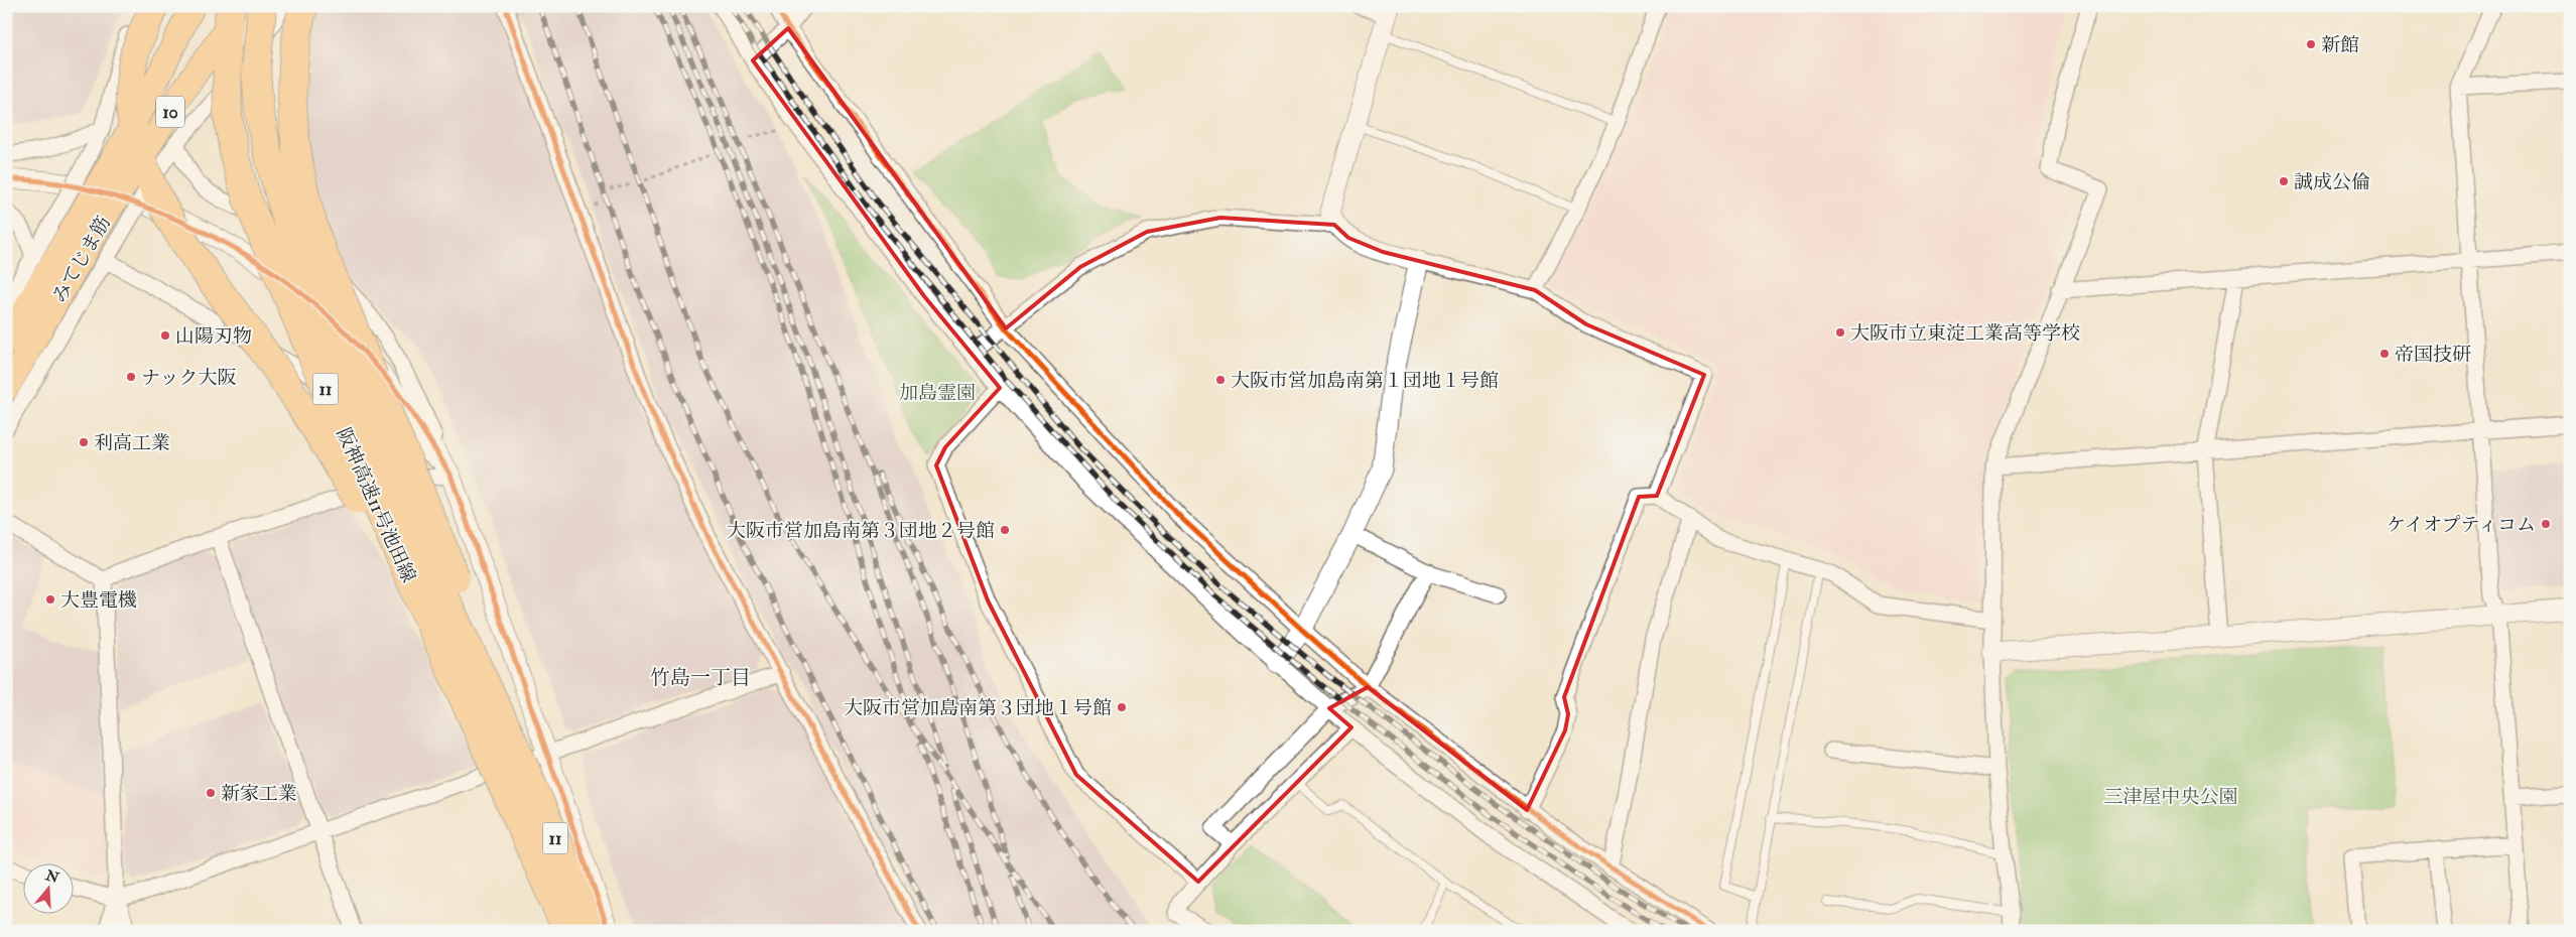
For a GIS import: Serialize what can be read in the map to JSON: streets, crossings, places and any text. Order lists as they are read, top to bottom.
{
  "streets": {
    "highway": ["11", "阪神高速11号池田線"],
    "main road": ["10", "みてじま筋"]
  },
  "crossings": [
    ["11", "阪神高速11号池田線"]
  ],
  "districts": ["竹島一丁目"],
  "parks": ["加島霊園", "三津屋中央公園"],
  "places": [
    "新館",
    "誠成公倫",
    "大阪市立東淀工業高等学校",
    "山陽刃物",
    "帝国技研",
    "ナック大阪",
    "大阪市営加島南第１団地１号館",
    "利高工業",
    "ケイオプティコム",
    "大阪市営加島南第３団地２号館",
    "大豊電機",
    "大阪市営加島南第３団地１号館",
    "新家工業"
  ],
  "north": "top"
}
